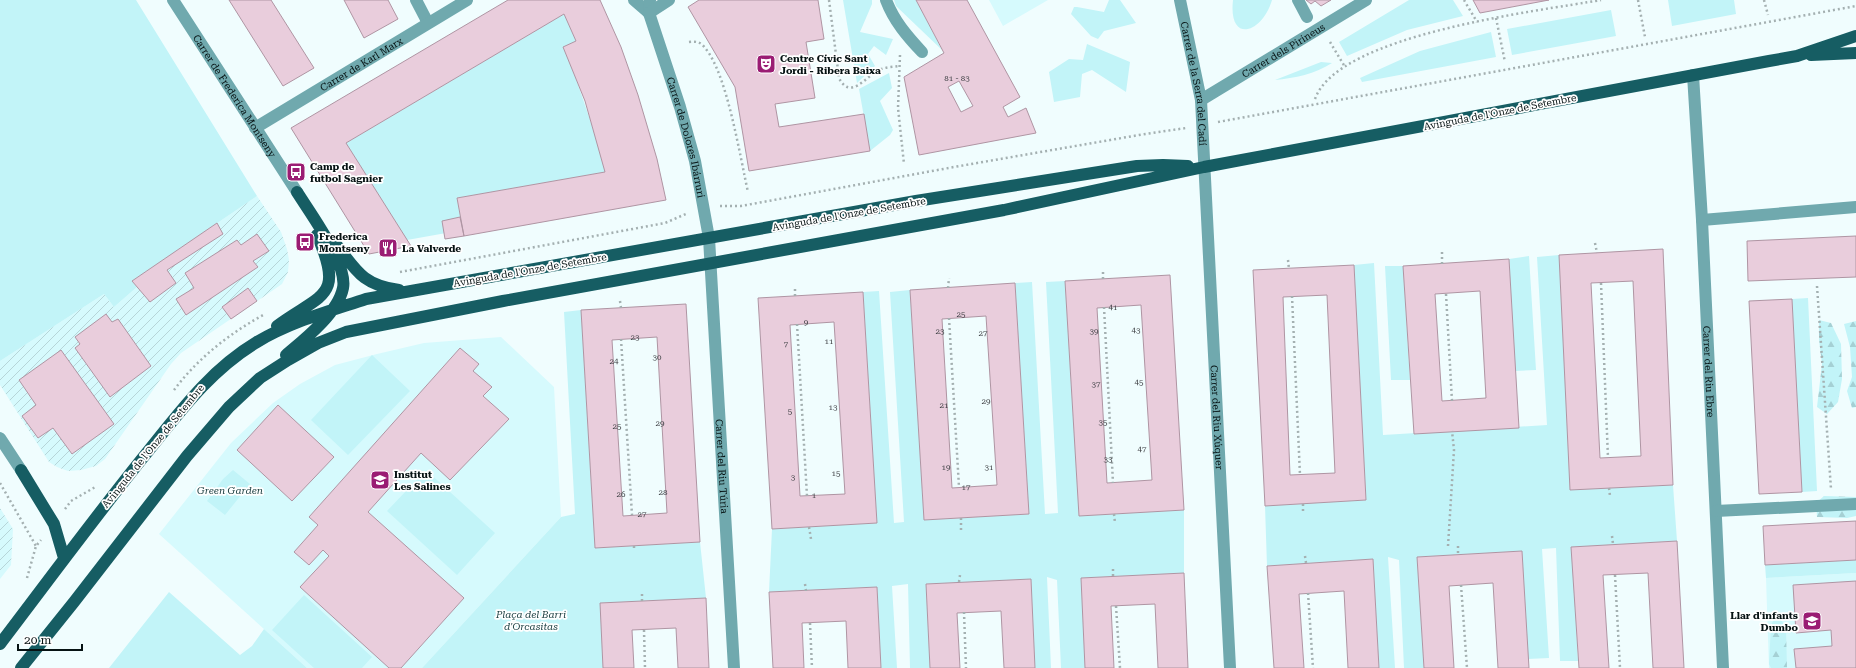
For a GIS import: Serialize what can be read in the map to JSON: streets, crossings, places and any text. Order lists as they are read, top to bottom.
{
  "streets": {
    "main road": ["Avinguda de l'Onze de Setembre"],
    "street": [
      "Carrer dels Pirineus",
      "Carrer de Karl Marx",
      "Carrer de la Serra del Cadí",
      "Carrer de Frederica Montseny",
      "Carrer de Dolores Ibárruri",
      "Carrer del Riu Ebre",
      "Carrer del Riu Xúquer",
      "Carrer del Riu Túria"
    ]
  },
  "crossings": [
    ["Carrer dels Pirineus", "Carrer de la Serra del Cadí"],
    ["Carrer de Karl Marx", "Carrer de Frederica Montseny"],
    ["Carrer de la Serra del Cadí", "Avinguda de l'Onze de Setembre"],
    ["Carrer de la Serra del Cadí", "Carrer del Riu Xúquer"],
    ["Avinguda de l'Onze de Setembre", "Carrer de Dolores Ibárruri"],
    ["Avinguda de l'Onze de Setembre", "Carrer del Riu Ebre"],
    ["Avinguda de l'Onze de Setembre", "Carrer del Riu Xúquer"],
    ["Avinguda de l'Onze de Setembre", "Carrer del Riu Túria"],
    ["Carrer de Dolores Ibárruri", "Carrer del Riu Túria"]
  ],
  "parks": ["Green Garden", "Plaça del Barri d'Orcasitas"],
  "places": {
    "theatre": ["Centre Cívic Sant Jordi - Ribera Baixa"],
    "bus stop": ["Camp de futbol Sagnier", "Frederica Montseny"],
    "restaurant": ["La Valverde"],
    "school or university": ["Institut Les Salines", "Llar d'infants Dumbo"]
  },
  "house_numbers": [
    "81 - 83",
    "41",
    "25",
    "9",
    "43",
    "23",
    "39",
    "27",
    "23",
    "11",
    "7",
    "30",
    "24",
    "45",
    "37",
    "29",
    "21",
    "13",
    "5",
    "35",
    "29",
    "25",
    "47",
    "33",
    "19",
    "31",
    "15",
    "3",
    "17",
    "28",
    "26",
    "1",
    "27"
  ],
  "scale_bar": "20 m"
}
